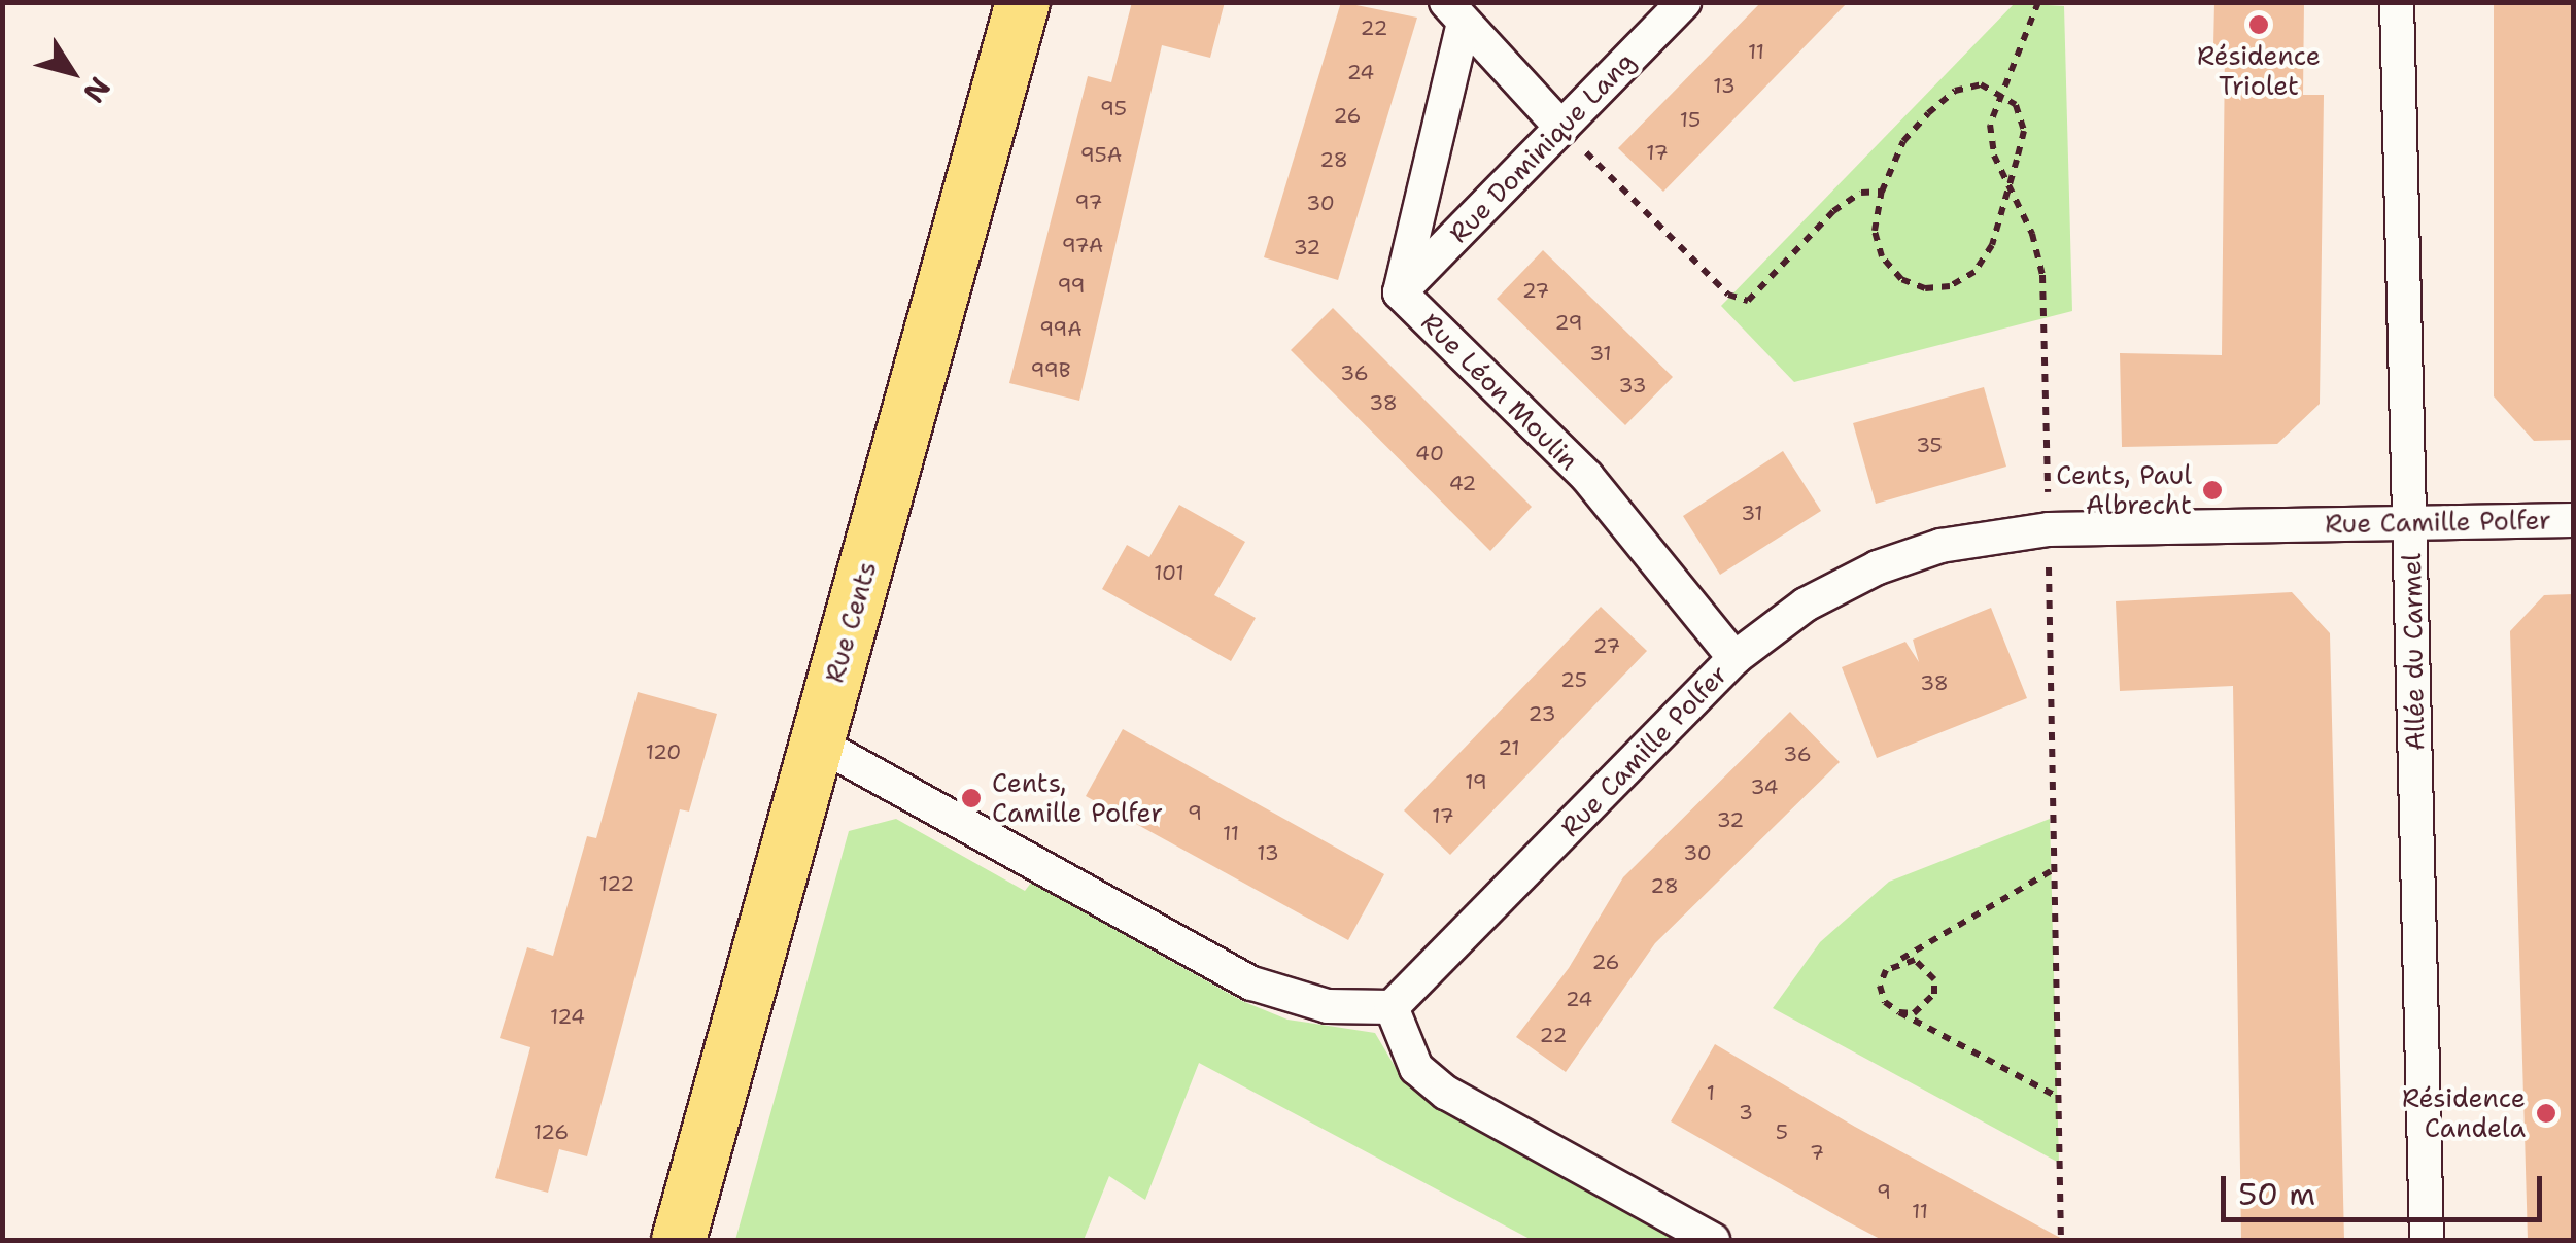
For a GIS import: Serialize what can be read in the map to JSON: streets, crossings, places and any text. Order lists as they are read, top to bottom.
{
  "streets": {
    "main road": ["Rue Cents"],
    "street": [
      "Rue Dominique Lang",
      "Rue Léon Moulin",
      "Rue Camille Polfer",
      "Allée du Carmel"
    ]
  },
  "crossings": [
    ["Rue Dominique Lang", "Rue Léon Moulin"],
    ["Rue Léon Moulin", "Rue Camille Polfer"],
    ["Rue Camille Polfer", "Allée du Carmel"]
  ],
  "places": [
    "Résidence Triolet",
    "Cents, Paul Albrecht",
    "Cents, Camille Polfer",
    "Résidence Candela"
  ],
  "house_numbers": [
    "22",
    "11",
    "24",
    "13",
    "95",
    "26",
    "15",
    "17",
    "95A",
    "28",
    "97",
    "30",
    "97A",
    "32",
    "99",
    "27",
    "29",
    "99A",
    "31",
    "99B",
    "36",
    "33",
    "38",
    "35",
    "40",
    "42",
    "31",
    "101",
    "27",
    "25",
    "38",
    "23",
    "21",
    "120",
    "36",
    "19",
    "34",
    "9",
    "17",
    "32",
    "11",
    "13",
    "30",
    "122",
    "28",
    "26",
    "24",
    "124",
    "22",
    "1",
    "3",
    "126",
    "5",
    "7",
    "9",
    "11"
  ],
  "scale_bar": "50 m",
  "north": "bottom right"
}
